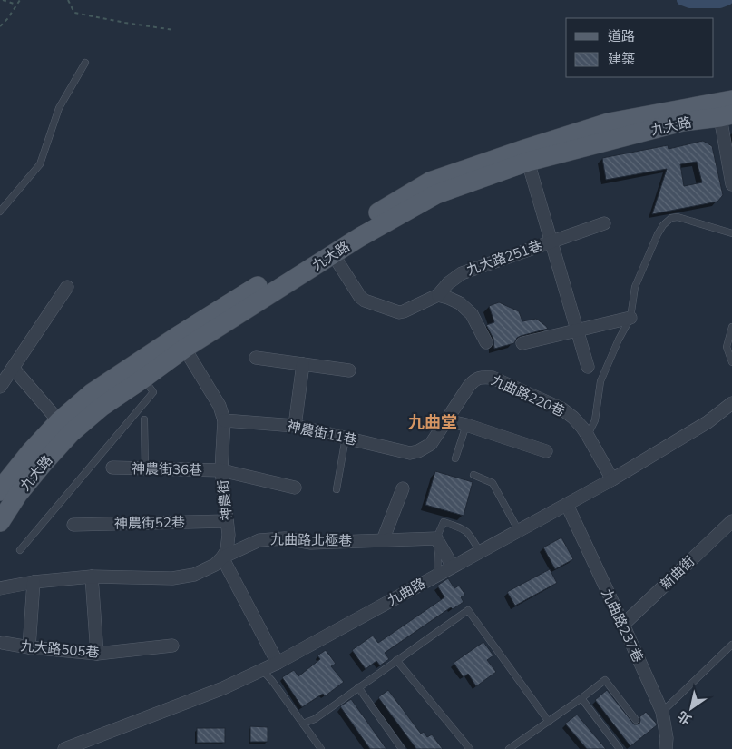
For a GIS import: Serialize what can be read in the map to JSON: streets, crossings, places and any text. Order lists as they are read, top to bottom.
{
  "streets": {
    "main road": ["九大路"],
    "street": [
      "九大路251巷",
      "九曲路220巷",
      "神農街11巷",
      "神農街36巷",
      "神農街",
      "神農街52巷",
      "九曲路北極巷",
      "新曲街",
      "九曲路",
      "九曲路237巷",
      "九大路505巷"
    ]
  },
  "crossings": [
    ["九大路", "九大路251巷"],
    ["九大路", "神農街"],
    ["九曲路220巷", "神農街11巷"],
    ["九曲路220巷", "九曲路"],
    ["神農街11巷", "神農街"],
    ["神農街36巷", "神農街"],
    ["神農街", "神農街52巷"],
    ["神農街", "九曲路北極巷"],
    ["新曲街", "九曲路237巷"],
    ["九曲路", "九曲路237巷"]
  ],
  "districts": ["九曲堂"],
  "legend": ["道路", "建築"],
  "north": "bottom left"
}
